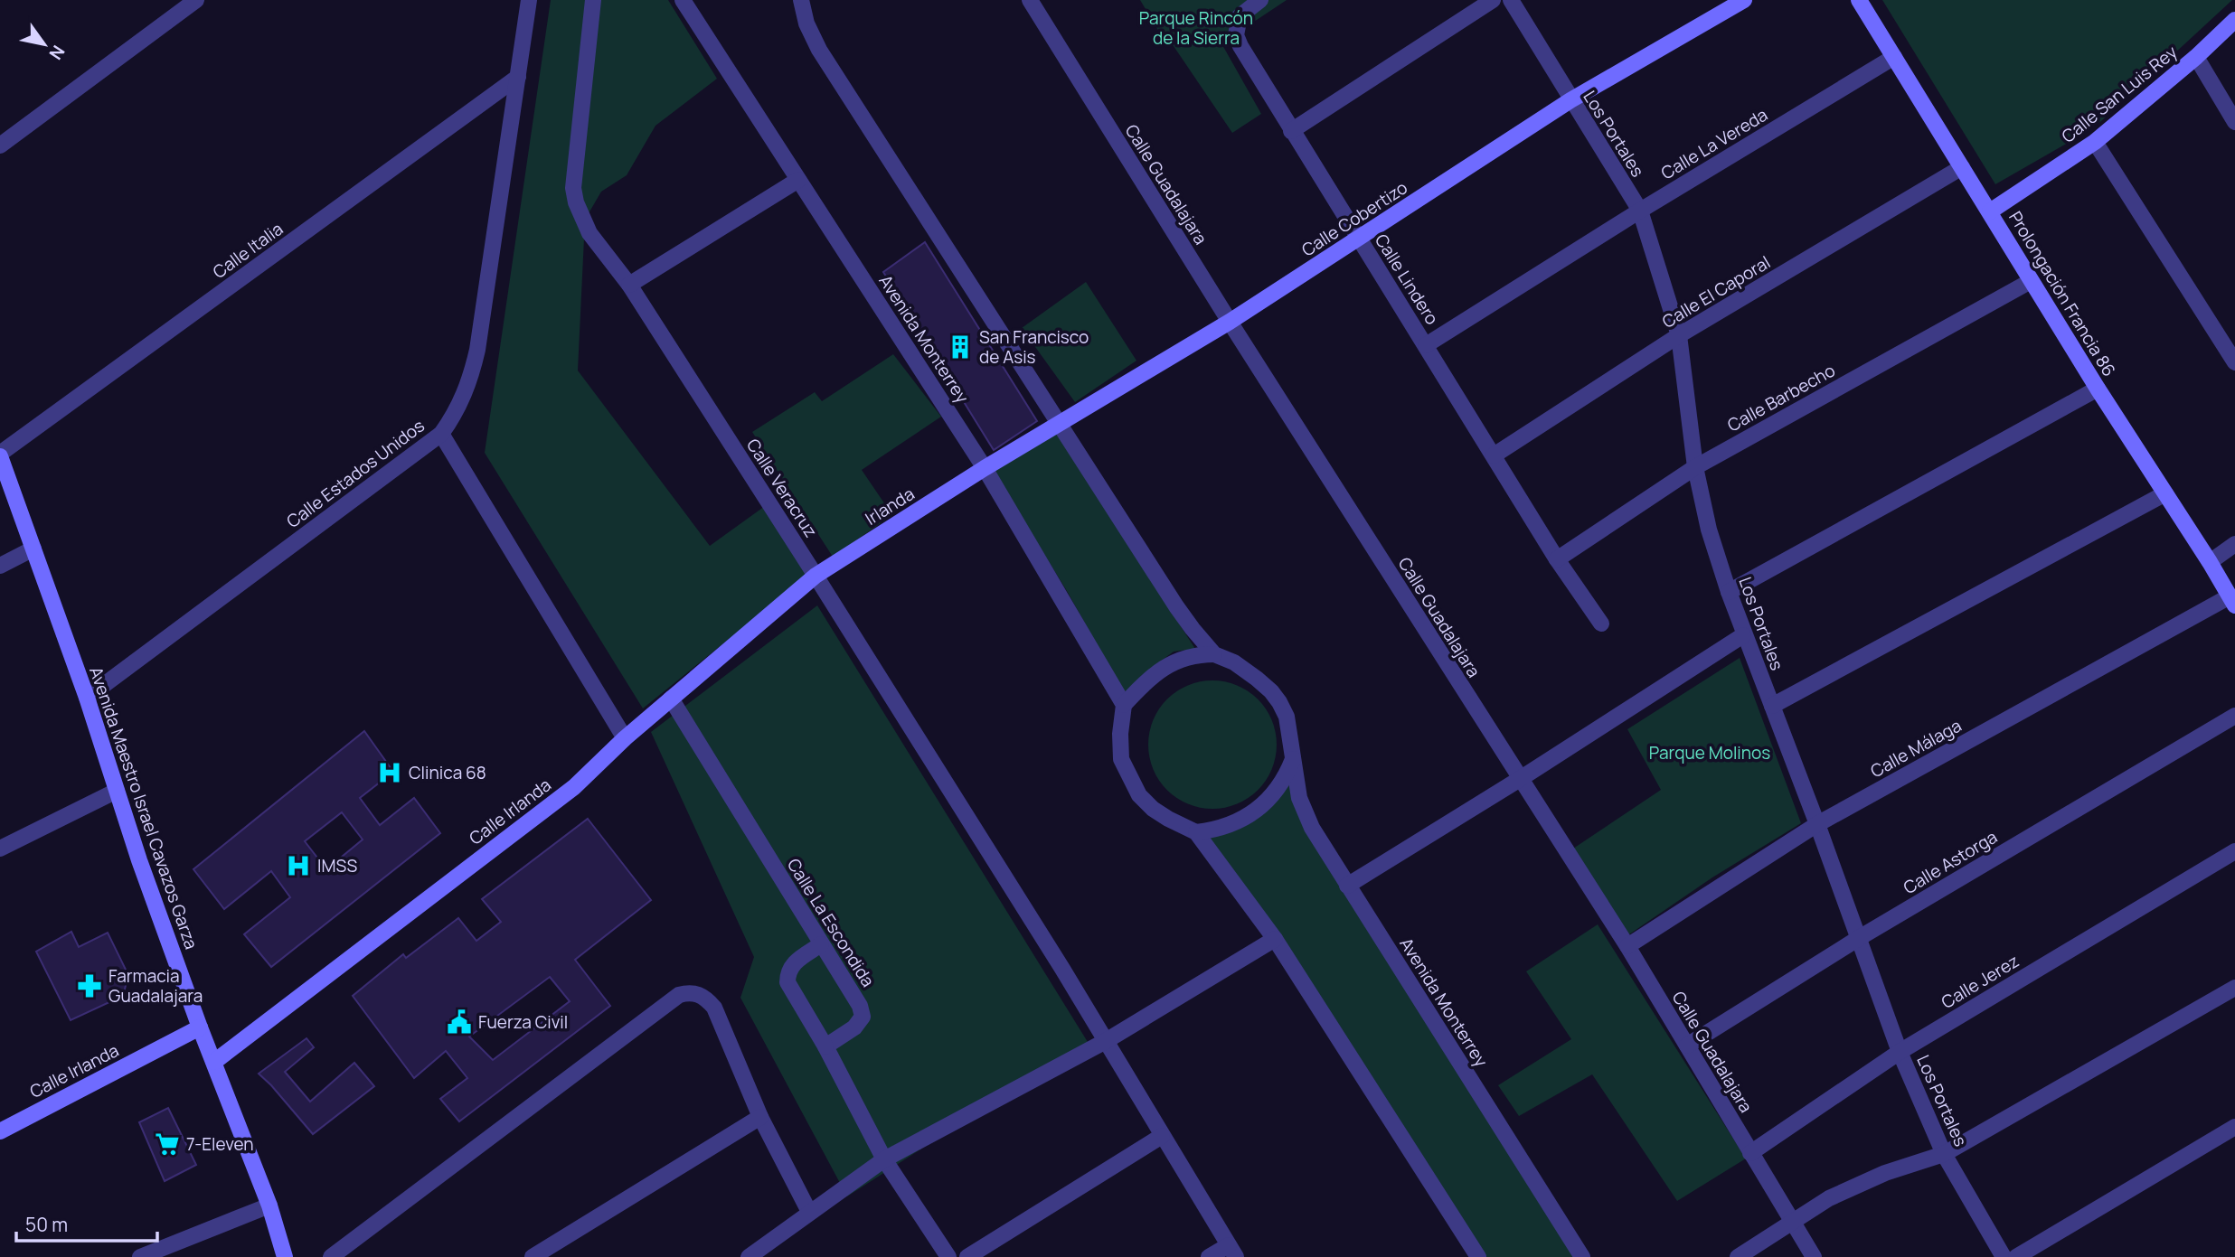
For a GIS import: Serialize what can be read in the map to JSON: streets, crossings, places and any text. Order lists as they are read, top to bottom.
{
  "streets": {
    "street": [
      "Calle San Luis Rey",
      "Los Portales",
      "Calle La Vereda",
      "Calle Guadalajara",
      "Calle Cobertizo",
      "Calle Italia",
      "Calle Lindero",
      "Calle El Caporal",
      "Prolongación Francia 86",
      "Avenida Monterrey",
      "Calle Barbecho",
      "Calle Estados Unidos",
      "Calle Veracruz",
      "Irlanda",
      "Calle Málaga",
      "Avenida Maestro Israel Cavazos Garza",
      "Calle Irlanda",
      "Calle Astorga",
      "Calle La Escondida",
      "Calle Jerez"
    ]
  },
  "crossings": [
    ["Calle San Luis Rey", "Prolongación Francia 86"],
    ["Los Portales", "Calle La Vereda"],
    ["Los Portales", "Calle Cobertizo"],
    ["Los Portales", "Calle El Caporal"],
    ["Los Portales", "Calle Barbecho"],
    ["Los Portales", "Calle Málaga"],
    ["Los Portales", "Calle Astorga"],
    ["Los Portales", "Calle Jerez"],
    ["Calle La Vereda", "Calle Lindero"],
    ["Calle La Vereda", "Prolongación Francia 86"],
    ["Calle Guadalajara", "Calle Cobertizo"],
    ["Calle Guadalajara", "Calle Málaga"],
    ["Calle Guadalajara", "Calle Astorga"],
    ["Calle Guadalajara", "Calle Jerez"],
    ["Calle Cobertizo", "Calle Lindero"],
    ["Calle Cobertizo", "Avenida Monterrey"],
    ["Calle Cobertizo", "Irlanda"],
    ["Calle Italia", "Calle Estados Unidos"],
    ["Calle Italia", "Avenida Maestro Israel Cavazos Garza"],
    ["Calle Lindero", "Calle El Caporal"],
    ["Calle Lindero", "Calle Barbecho"],
    ["Calle El Caporal", "Prolongación Francia 86"],
    ["Prolongación Francia 86", "Calle Barbecho"],
    ["Prolongación Francia 86", "Calle Málaga"],
    ["Avenida Monterrey", "Irlanda"],
    ["Calle Estados Unidos", "Avenida Maestro Israel Cavazos Garza"],
    ["Calle Veracruz", "Irlanda"],
    ["Calle Veracruz", "Calle Irlanda"],
    ["Irlanda", "Calle Irlanda"],
    ["Avenida Maestro Israel Cavazos Garza", "Calle Irlanda"],
    ["Calle Irlanda", "Calle La Escondida"]
  ],
  "parks": ["Parque Rincón de la Sierra", "Parque Molinos"],
  "places": {
    "building": ["San Francisco de Asis"],
    "hospital": ["Clinica 68", "IMSS"],
    "pharmacy": ["Farmacia Guadalajara"],
    "public building": ["Fuerza Civil"],
    "supermarket": ["7-Eleven"]
  },
  "scale_bar": "50 m",
  "north": "bottom right"
}
